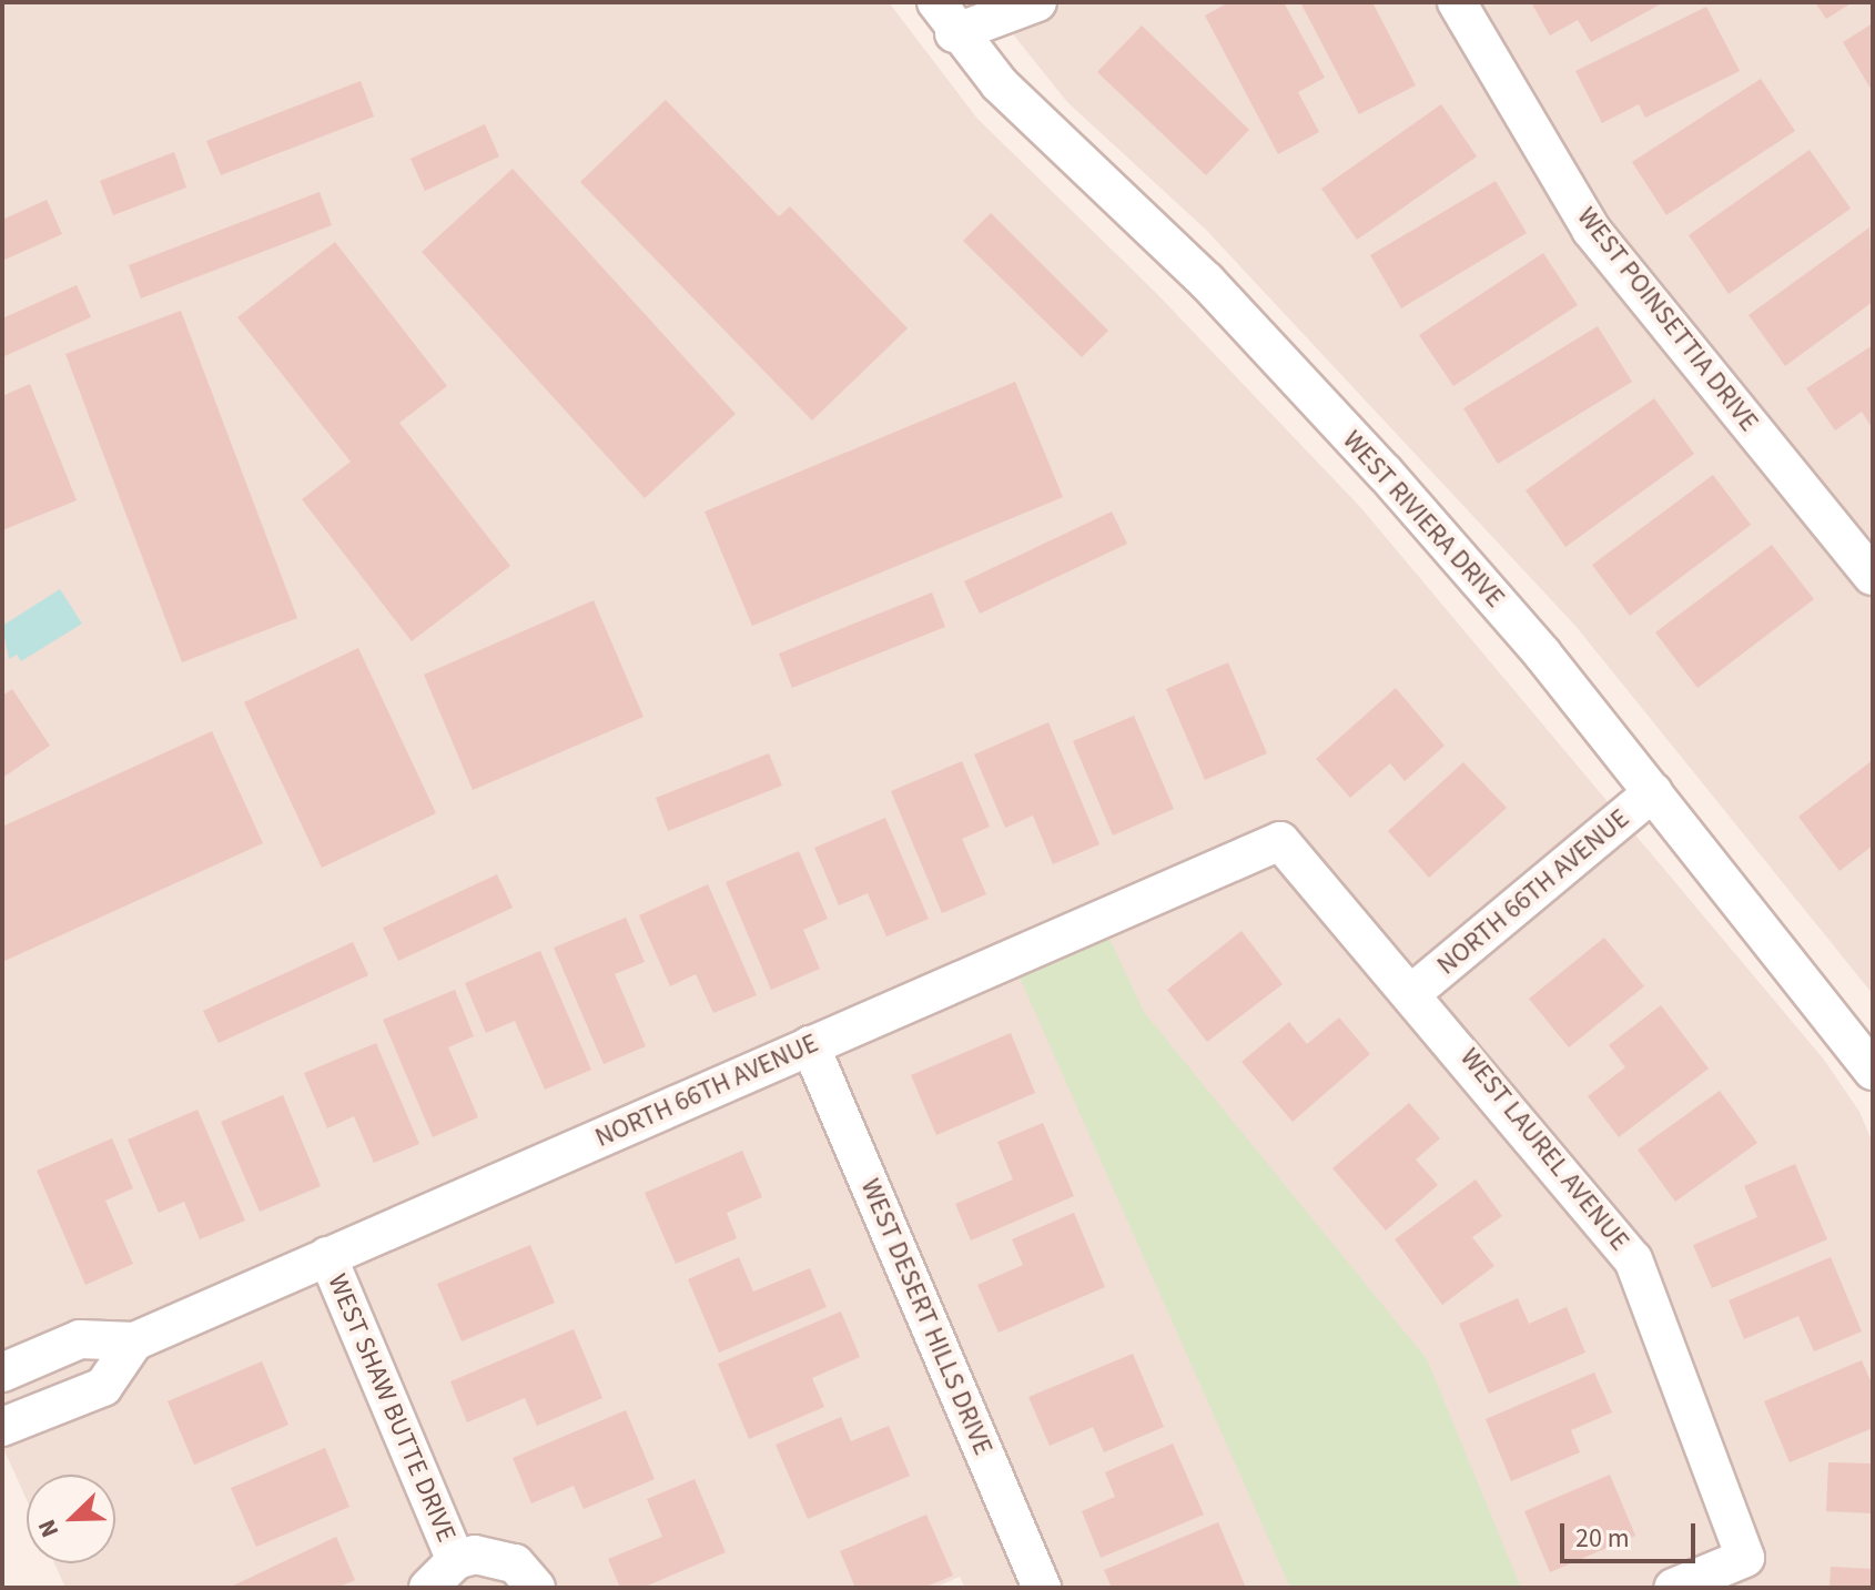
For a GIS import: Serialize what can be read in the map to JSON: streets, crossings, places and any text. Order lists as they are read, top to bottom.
{
  "streets": {
    "street": [
      "WEST POINSETTIA DRIVE",
      "WEST RIVIERA DRIVE",
      "NORTH 66TH AVENUE",
      "WEST LAUREL AVENUE",
      "WEST DESERT HILLS DRIVE",
      "WEST SHAW BUTTE DRIVE"
    ]
  },
  "crossings": [
    ["WEST RIVIERA DRIVE", "NORTH 66TH AVENUE"],
    ["NORTH 66TH AVENUE", "WEST LAUREL AVENUE"],
    ["NORTH 66TH AVENUE", "WEST DESERT HILLS DRIVE"],
    ["NORTH 66TH AVENUE", "WEST SHAW BUTTE DRIVE"]
  ],
  "scale_bar": "20 m",
  "north": "bottom left"
}
